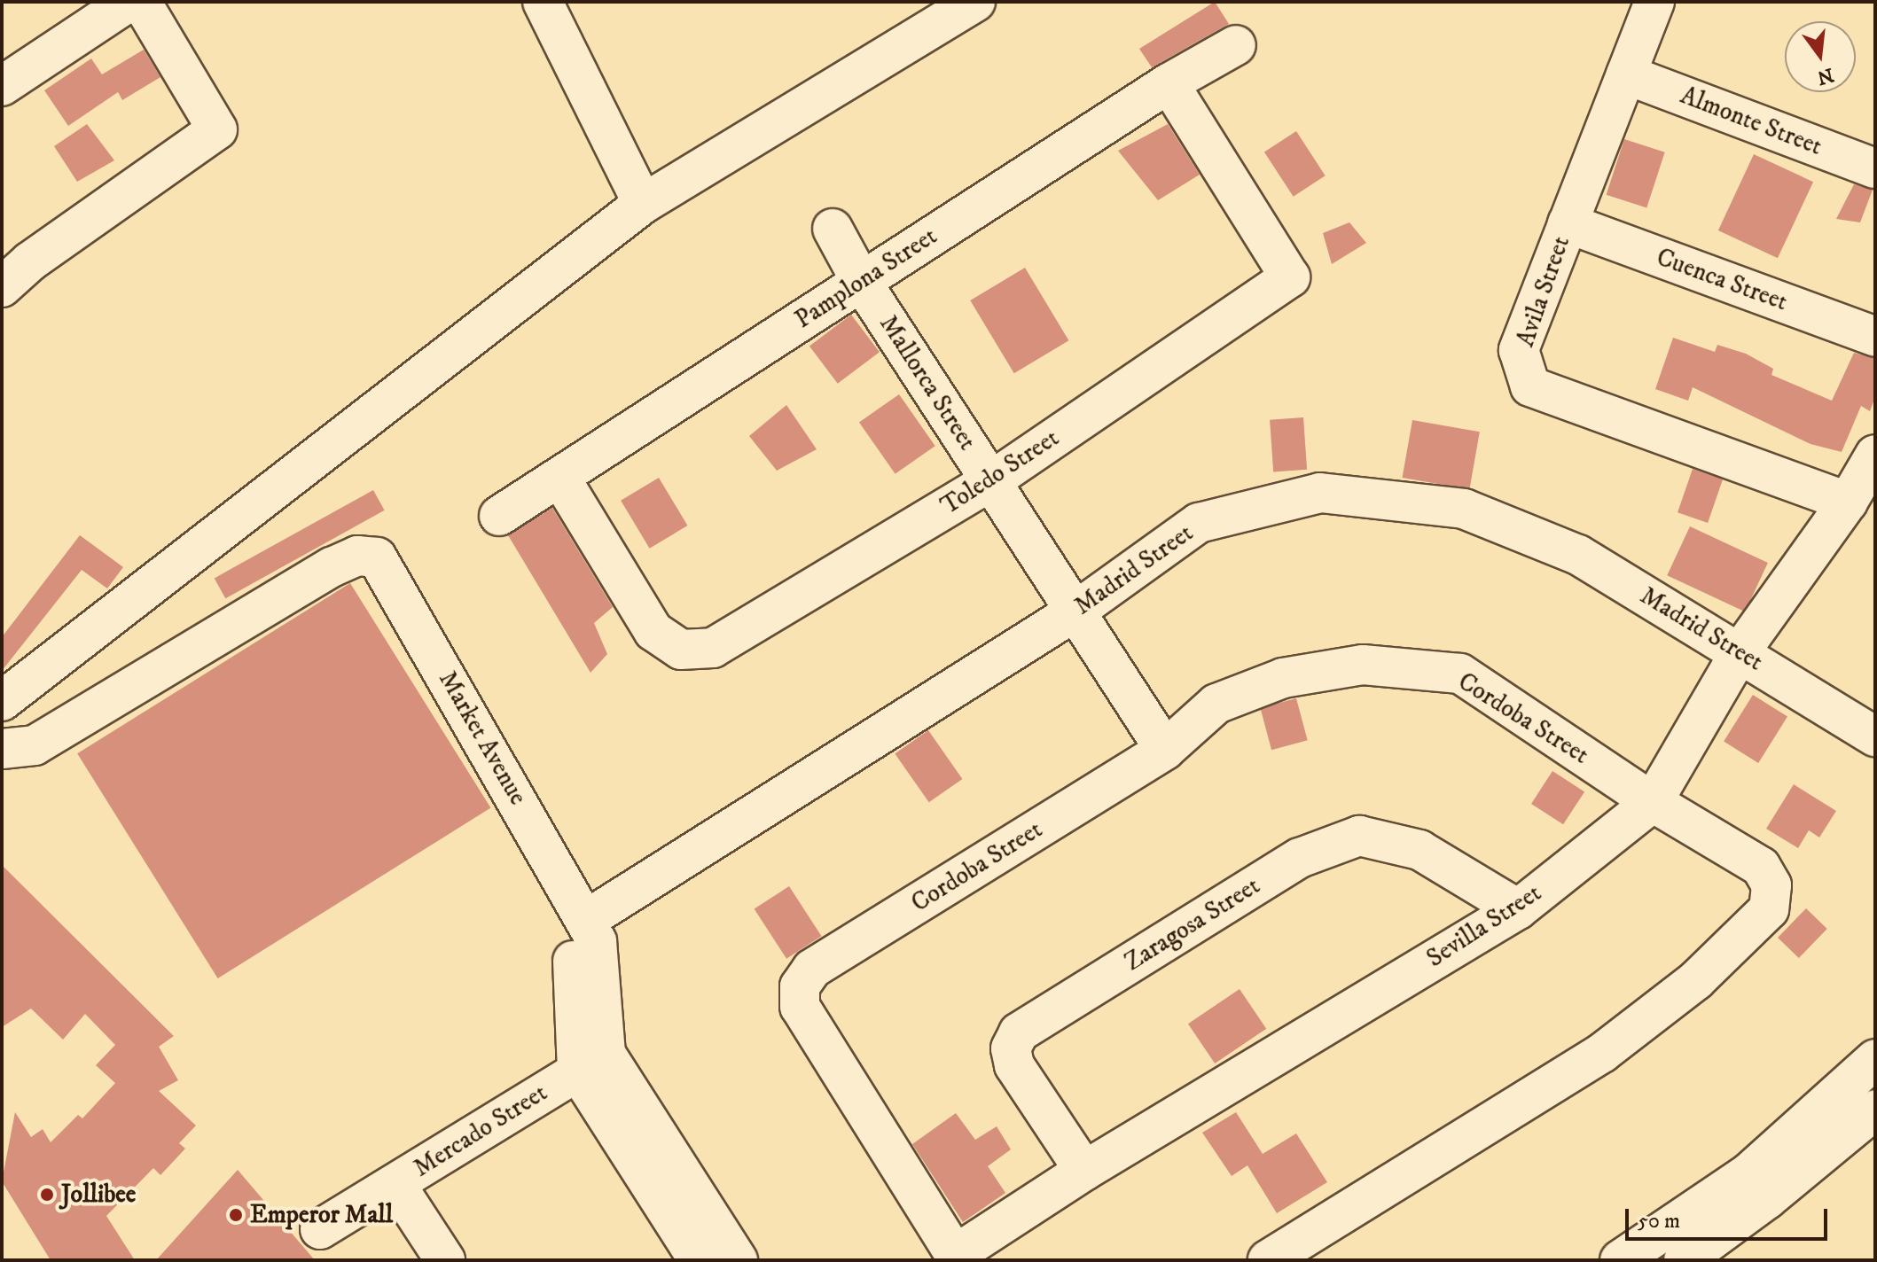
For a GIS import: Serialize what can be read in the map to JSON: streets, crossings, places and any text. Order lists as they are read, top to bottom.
{
  "streets": {
    "street": [
      "Almonte Street",
      "Pamplona Street",
      "Cuenca Street",
      "Avila Street",
      "Mallorca Street",
      "Toledo Street",
      "Madrid Street",
      "Cordoba Street",
      "Market Avenue",
      "Zaragosa Street",
      "Sevilla Street",
      "Mercado Street"
    ]
  },
  "crossings": [
    ["Almonte Street", "Avila Street"],
    ["Pamplona Street", "Mallorca Street"],
    ["Pamplona Street", "Toledo Street"],
    ["Cuenca Street", "Avila Street"],
    ["Avila Street", "Sevilla Street"],
    ["Mallorca Street", "Toledo Street"],
    ["Mallorca Street", "Madrid Street"],
    ["Mallorca Street", "Cordoba Street"],
    ["Madrid Street", "Market Avenue"],
    ["Madrid Street", "Sevilla Street"],
    ["Cordoba Street", "Sevilla Street"],
    ["Market Avenue", "Mercado Street"],
    ["Zaragosa Street", "Sevilla Street"]
  ],
  "places": ["Jollibee", "Emperor Mall"],
  "scale_bar": "50 m",
  "north": "bottom"
}
